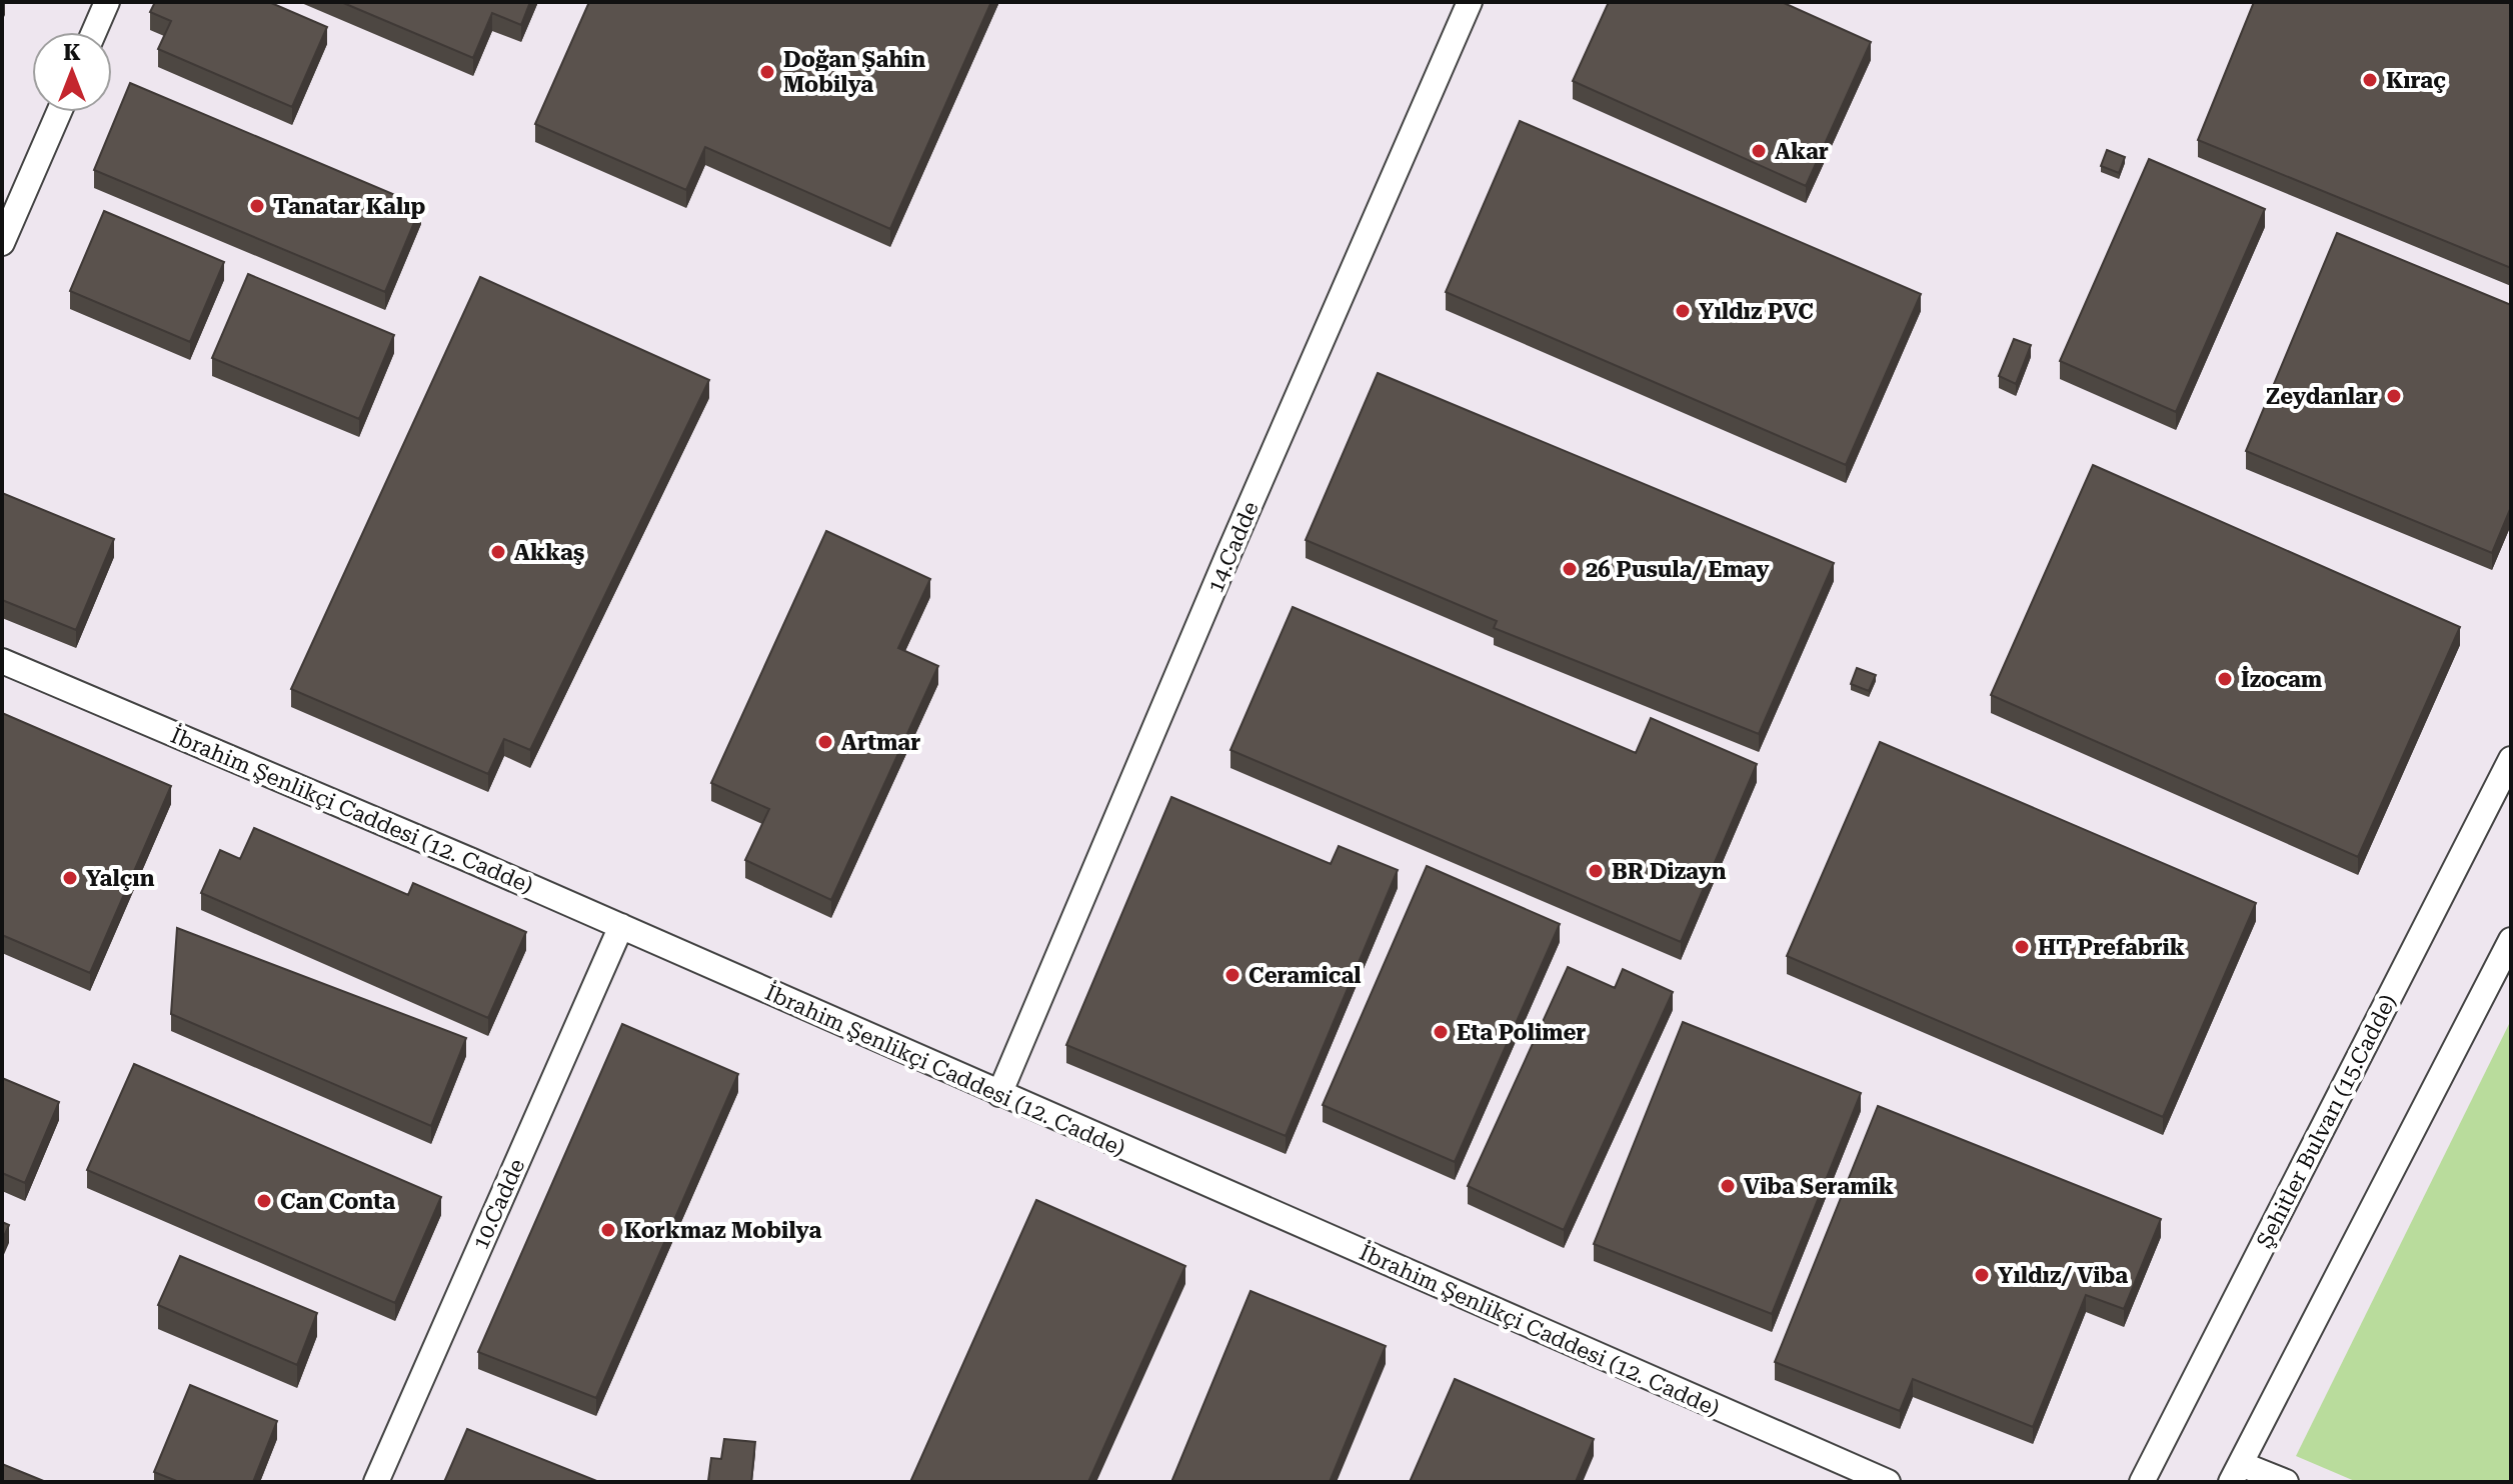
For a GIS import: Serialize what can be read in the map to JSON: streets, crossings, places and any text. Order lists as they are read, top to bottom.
{
  "streets": {
    "street": [
      "14.Cadde",
      "İbrahim Şenlikçi Caddesi (12. Cadde)",
      "Şehitler Bulvarı (15.Cadde)",
      "10.Cadde"
    ]
  },
  "crossings": [
    ["14.Cadde", "İbrahim Şenlikçi Caddesi (12. Cadde)"],
    ["İbrahim Şenlikçi Caddesi (12. Cadde)", "10.Cadde"]
  ],
  "places": [
    "Doğan Şahin Mobilya",
    "Kıraç",
    "Akar",
    "Tanatar Kalıp",
    "Yıldız PVC",
    "Zeydanlar",
    "Akkaş",
    "26 Pusula/ Emay",
    "İzocam",
    "Artmar",
    "BR Dizayn",
    "Yalçın",
    "HT Prefabrik",
    "Ceramical",
    "Eta Polimer",
    "Viba Seramik",
    "Can Conta",
    "Korkmaz Mobilya",
    "Yıldız/ Viba"
  ],
  "north": "top"
}
